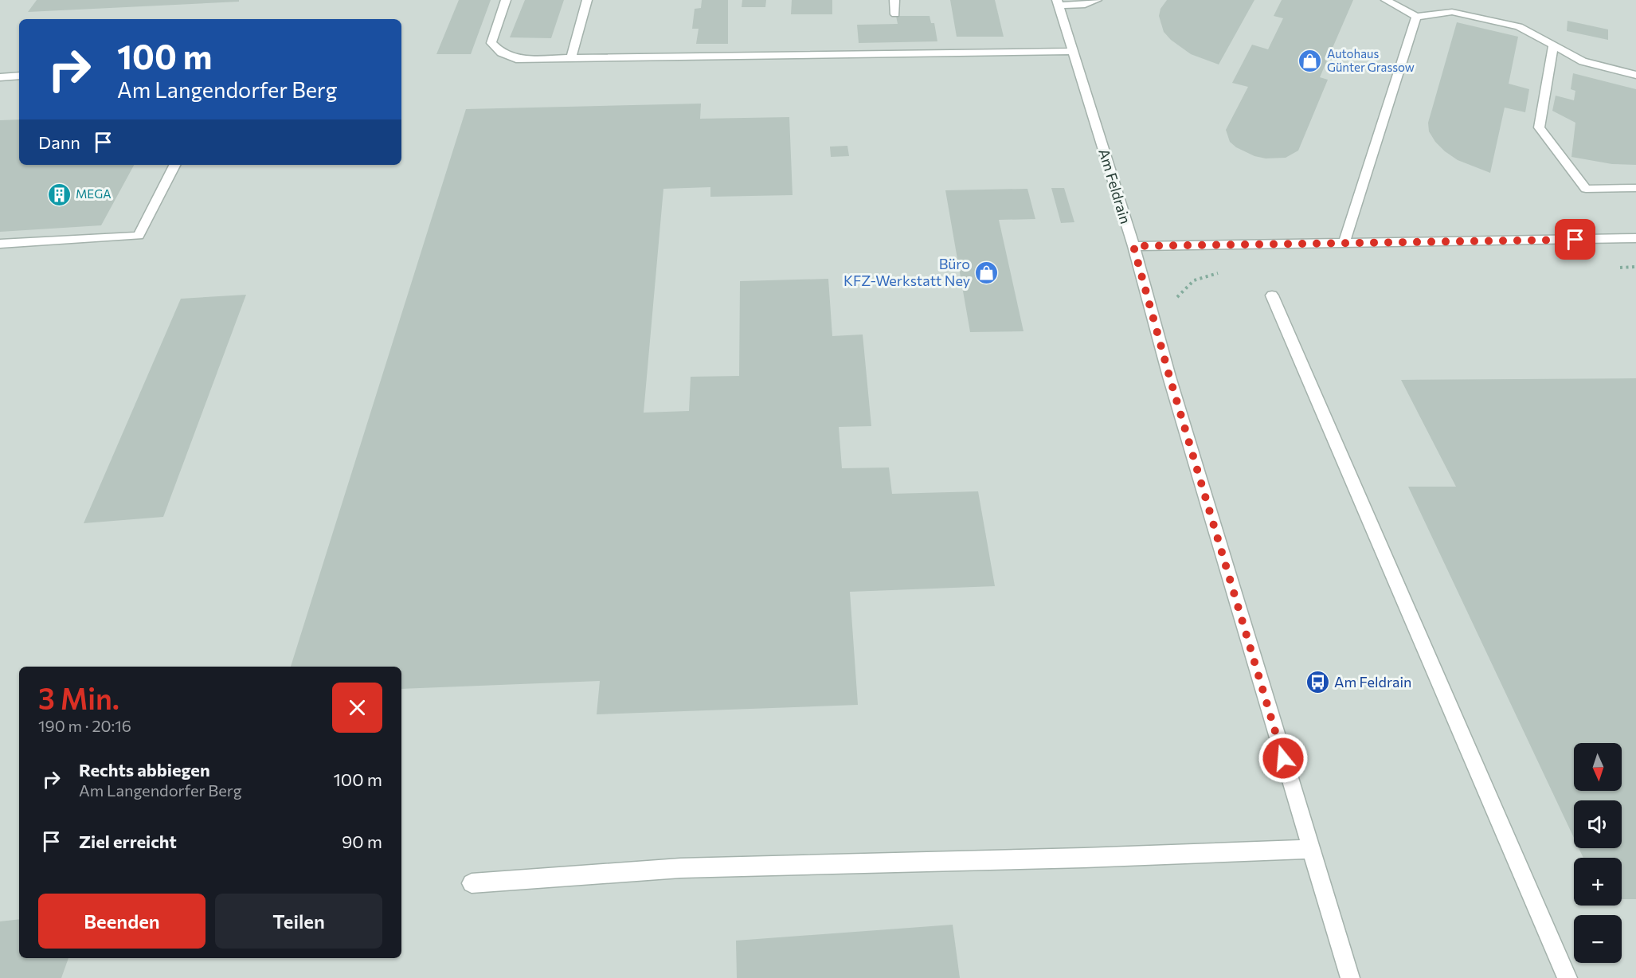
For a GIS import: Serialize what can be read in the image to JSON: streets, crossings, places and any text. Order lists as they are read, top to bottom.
{
  "streets": {
    "street": ["Am Feldrain"]
  },
  "places": {
    "shop": ["Autohaus Günter Grassow", "Büro KFZ-Werkstatt Ney"],
    "building": ["MEGA"],
    "bus stop": ["Am Feldrain"]
  },
  "north": "bottom",
  "page": {
    "turn": ["100 m", "Am Langendorfer Berg"],
    "then": "Dann",
    "heading": ["3 Min.", "190 m · 20:16"],
    "map_buttons": ["+", "−"],
    "list": [
      {
        "name": "Rechts abbiegen",
        "note": "Am Langendorfer Berg",
        "value": "100 m"
      },
      {
        "name": "Ziel erreicht",
        "value": "90 m"
      }
    ],
    "buttons": ["Beenden", "Teilen"]
  }
}
